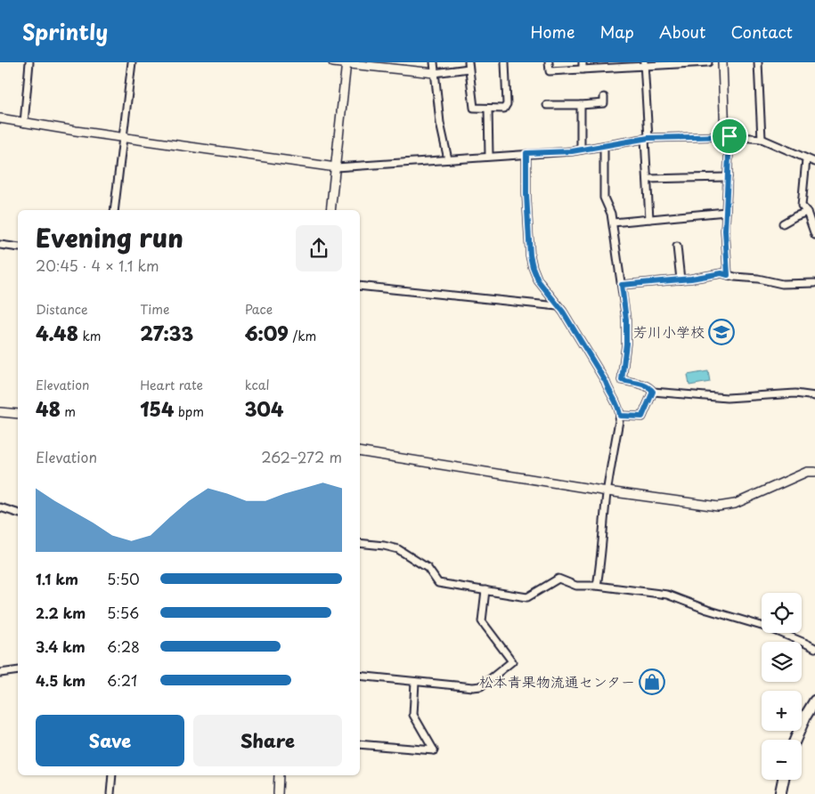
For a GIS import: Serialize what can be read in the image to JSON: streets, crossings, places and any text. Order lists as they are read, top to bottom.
{
  "places": {
    "school or university": ["芳川小学校"],
    "shop": ["松本青果物流通センター"]
  },
  "page": {
    "header": "Sprintly",
    "nav": [
      "Home",
      "Map",
      "About",
      "Contact"
    ],
    "heading": ["Evening run", "20:45 · 4 × 1.1 km"],
    "stats": [
      ["Distance", "4.48 km"],
      ["Time", "27:33"],
      ["Pace", "6:09 /km"],
      ["Elevation", "48 m"],
      ["Heart rate", "154 bpm"],
      ["kcal", "304"]
    ],
    "chart": ["Elevation", "262–272 m"],
    "list": [
      {
        "name": "1.1 km",
        "note": "5:50"
      },
      {
        "name": "2.2 km",
        "note": "5:56"
      },
      {
        "name": "3.4 km",
        "note": "6:28"
      },
      {
        "name": "4.5 km",
        "note": "6:21"
      }
    ],
    "map_buttons": ["+", "−"],
    "buttons": ["Save", "Share"]
  }
}
